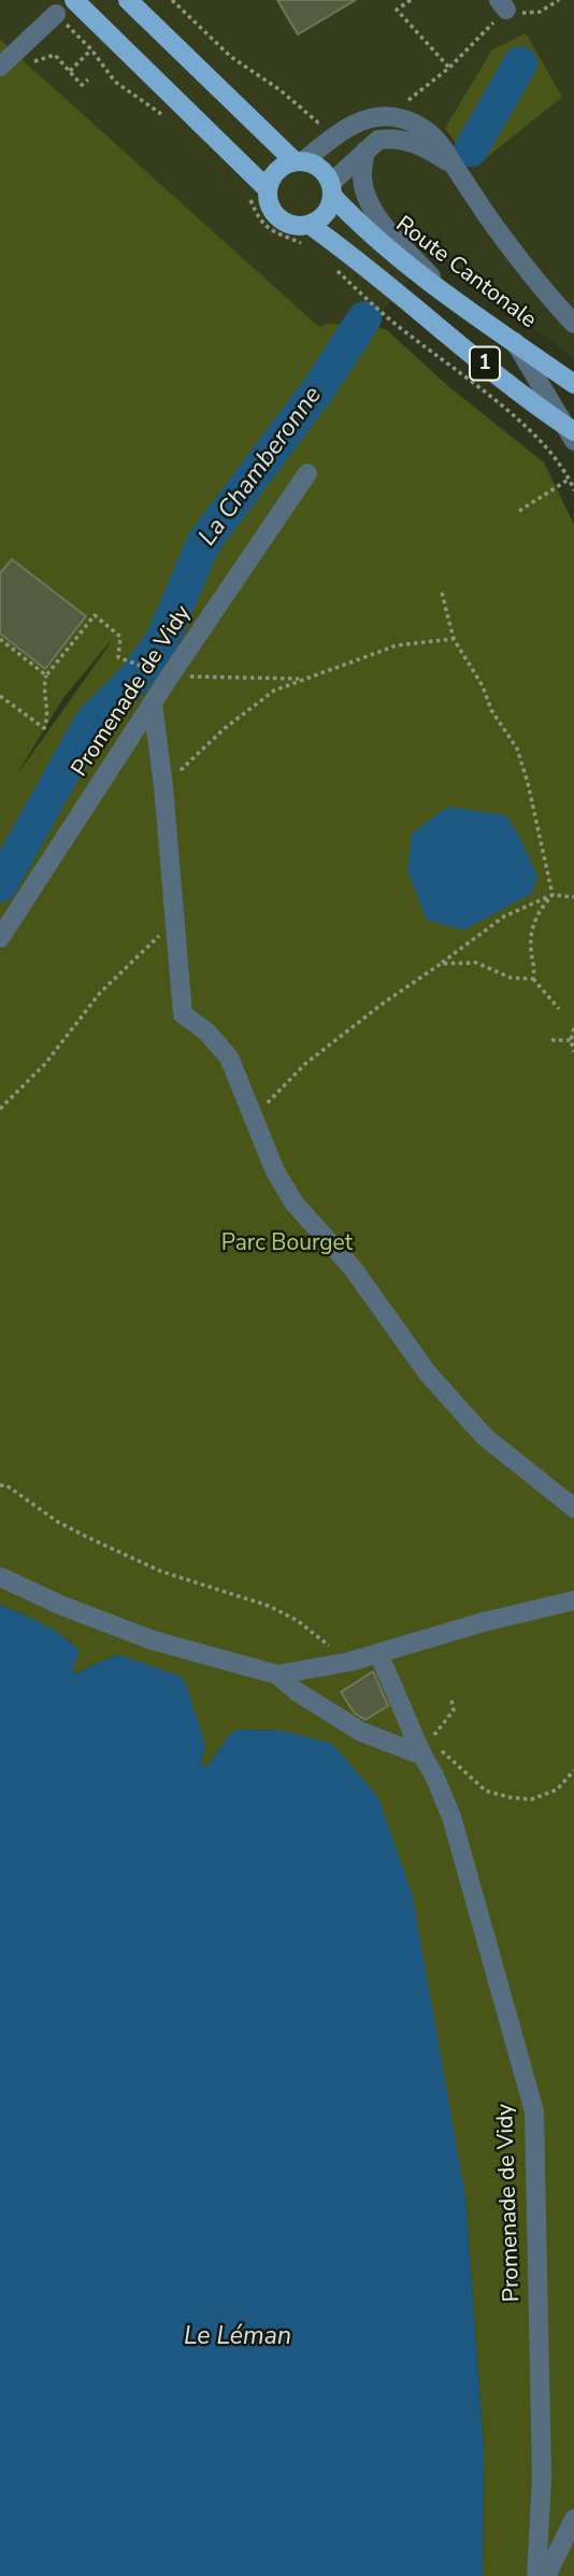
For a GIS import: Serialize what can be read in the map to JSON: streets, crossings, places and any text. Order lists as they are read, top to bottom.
{
  "streets": {
    "main road": ["Route Cantonale", "1"],
    "street": ["Promenade de Vidy"]
  },
  "crossings": [
    ["Route Cantonale", "1"]
  ],
  "water": ["La Chamberonne", "Le Léman"],
  "parks": ["Parc Bourget"]
}
